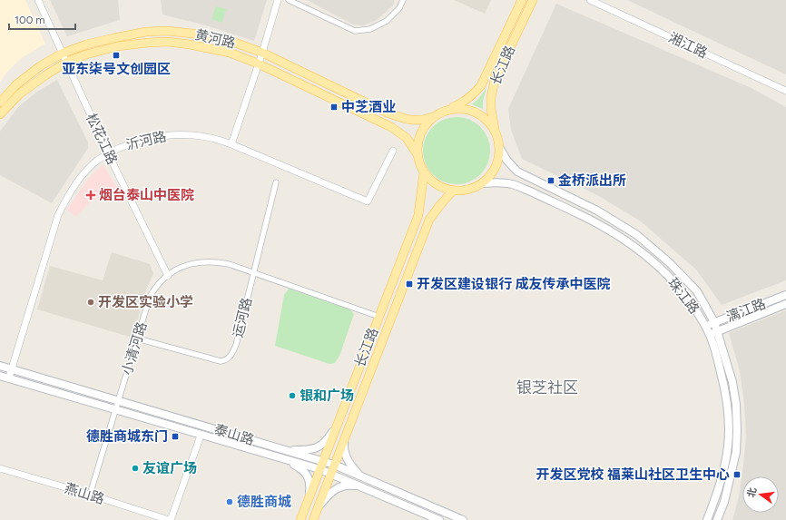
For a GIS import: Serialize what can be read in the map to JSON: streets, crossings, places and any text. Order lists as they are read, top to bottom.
{
  "streets": {
    "main road": [
      "黄河路",
      "长江路",
      "珠江路",
      "漓江路",
      "泰山路"
    ],
    "street": [
      "湘江路",
      "松花江路",
      "沂河路",
      "运河路",
      "小清河路",
      "燕山路"
    ]
  },
  "crossings": [
    ["黄河路", "长江路"],
    ["黄河路", "松花江路"],
    ["黄河路", "珠江路"],
    ["长江路", "珠江路"],
    ["长江路", "小清河路"],
    ["长江路", "泰山路"],
    ["松花江路", "沂河路"],
    ["松花江路", "小清河路"],
    ["沂河路", "泰山路"],
    ["珠江路", "漓江路"],
    ["运河路", "小清河路"],
    ["小清河路", "泰山路"],
    ["小清河路", "燕山路"]
  ],
  "districts": ["银芝社区"],
  "places": {
    "transit": [
      "亚东柒号文创园区",
      "中芝酒业",
      "金桥派出所",
      "开发区建设银行 成友传承中医院",
      "德胜商城东门",
      "开发区党校 福莱山社区卫生中心"
    ],
    "health": ["烟台泰山中医院"],
    "other": [
      "开发区实验小学",
      "银和广场",
      "友谊广场",
      "德胜商城"
    ]
  },
  "scale_bar": "100 m",
  "north": "left"
}
